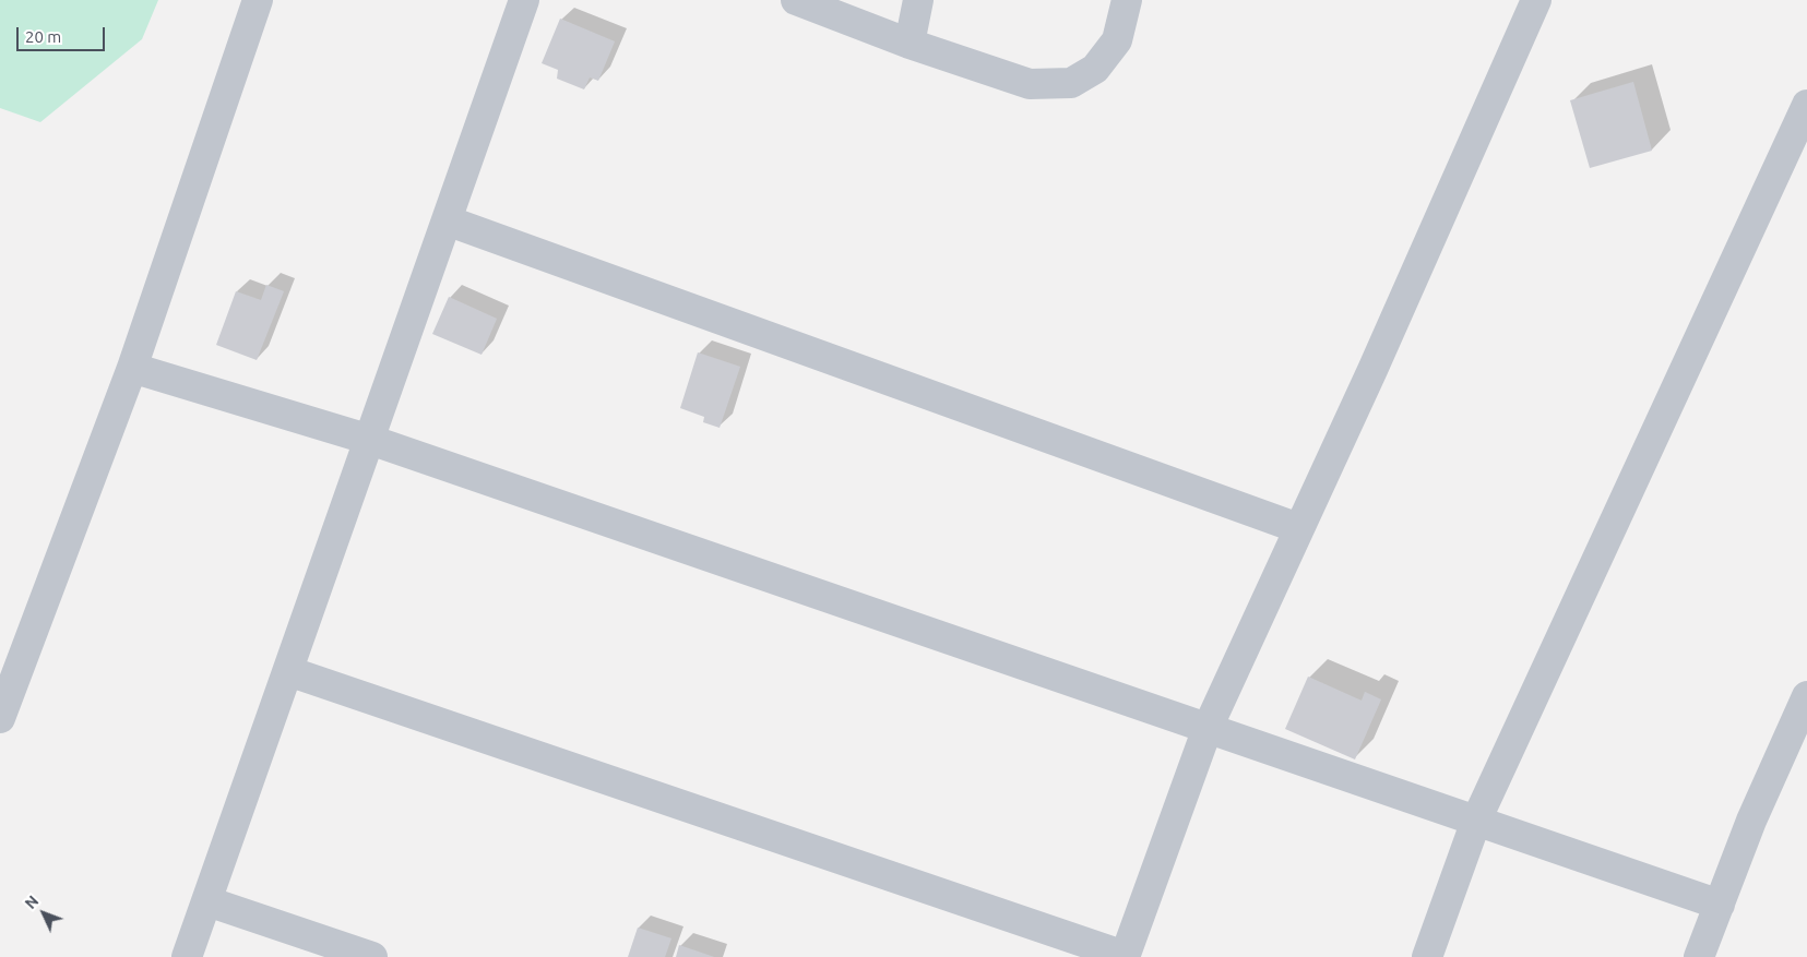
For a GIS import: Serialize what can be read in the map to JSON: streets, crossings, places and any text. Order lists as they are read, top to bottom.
{
  "scale_bar": "20 m",
  "north": "top left"
}
